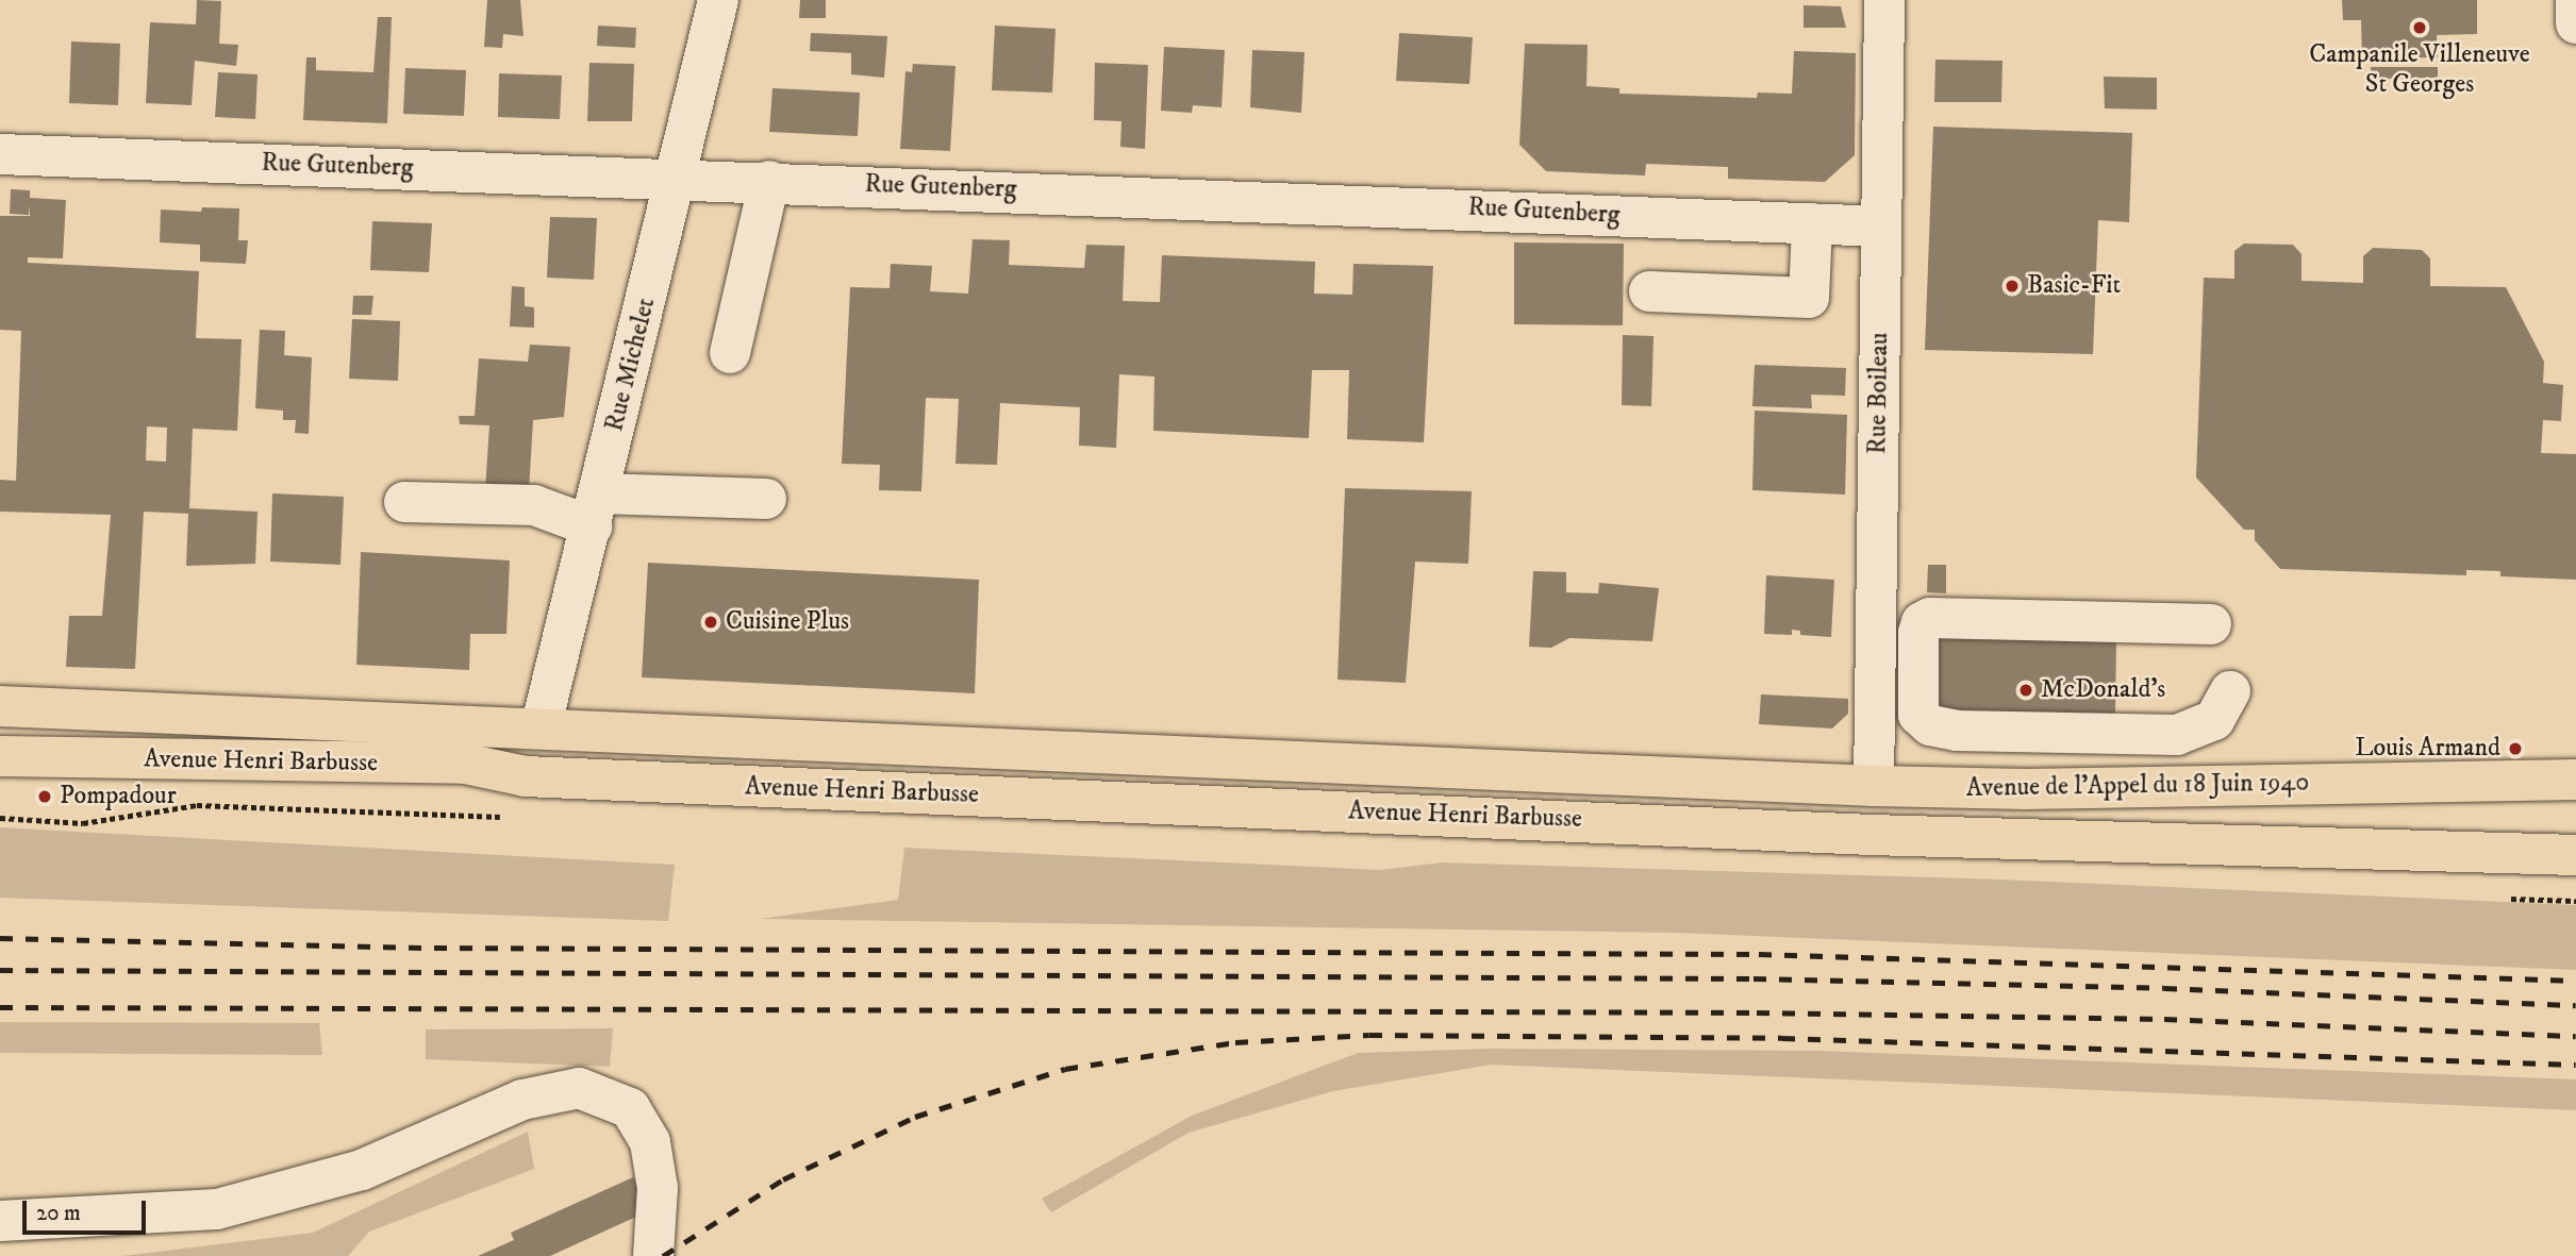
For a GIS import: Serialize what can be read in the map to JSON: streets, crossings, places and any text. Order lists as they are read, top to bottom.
{
  "streets": {
    "main road": ["Avenue Henri Barbusse", "Avenue de l'Appel du 18 Juin 1940"],
    "street": ["Rue Gutenberg", "Rue Michelet", "Rue Boileau"]
  },
  "crossings": [
    ["Rue Gutenberg", "Rue Michelet"],
    ["Rue Gutenberg", "Rue Boileau"],
    ["Rue Michelet", "Avenue Henri Barbusse"],
    ["Rue Boileau", "Avenue de l'Appel du 18 Juin 1940"],
    ["Avenue Henri Barbusse", "Avenue de l'Appel du 18 Juin 1940"]
  ],
  "places": [
    "Campanile Villeneuve St Georges",
    "Basic-Fit",
    "Cuisine Plus",
    "McDonald's",
    "Louis Armand",
    "Pompadour"
  ],
  "scale_bar": "20 m"
}
